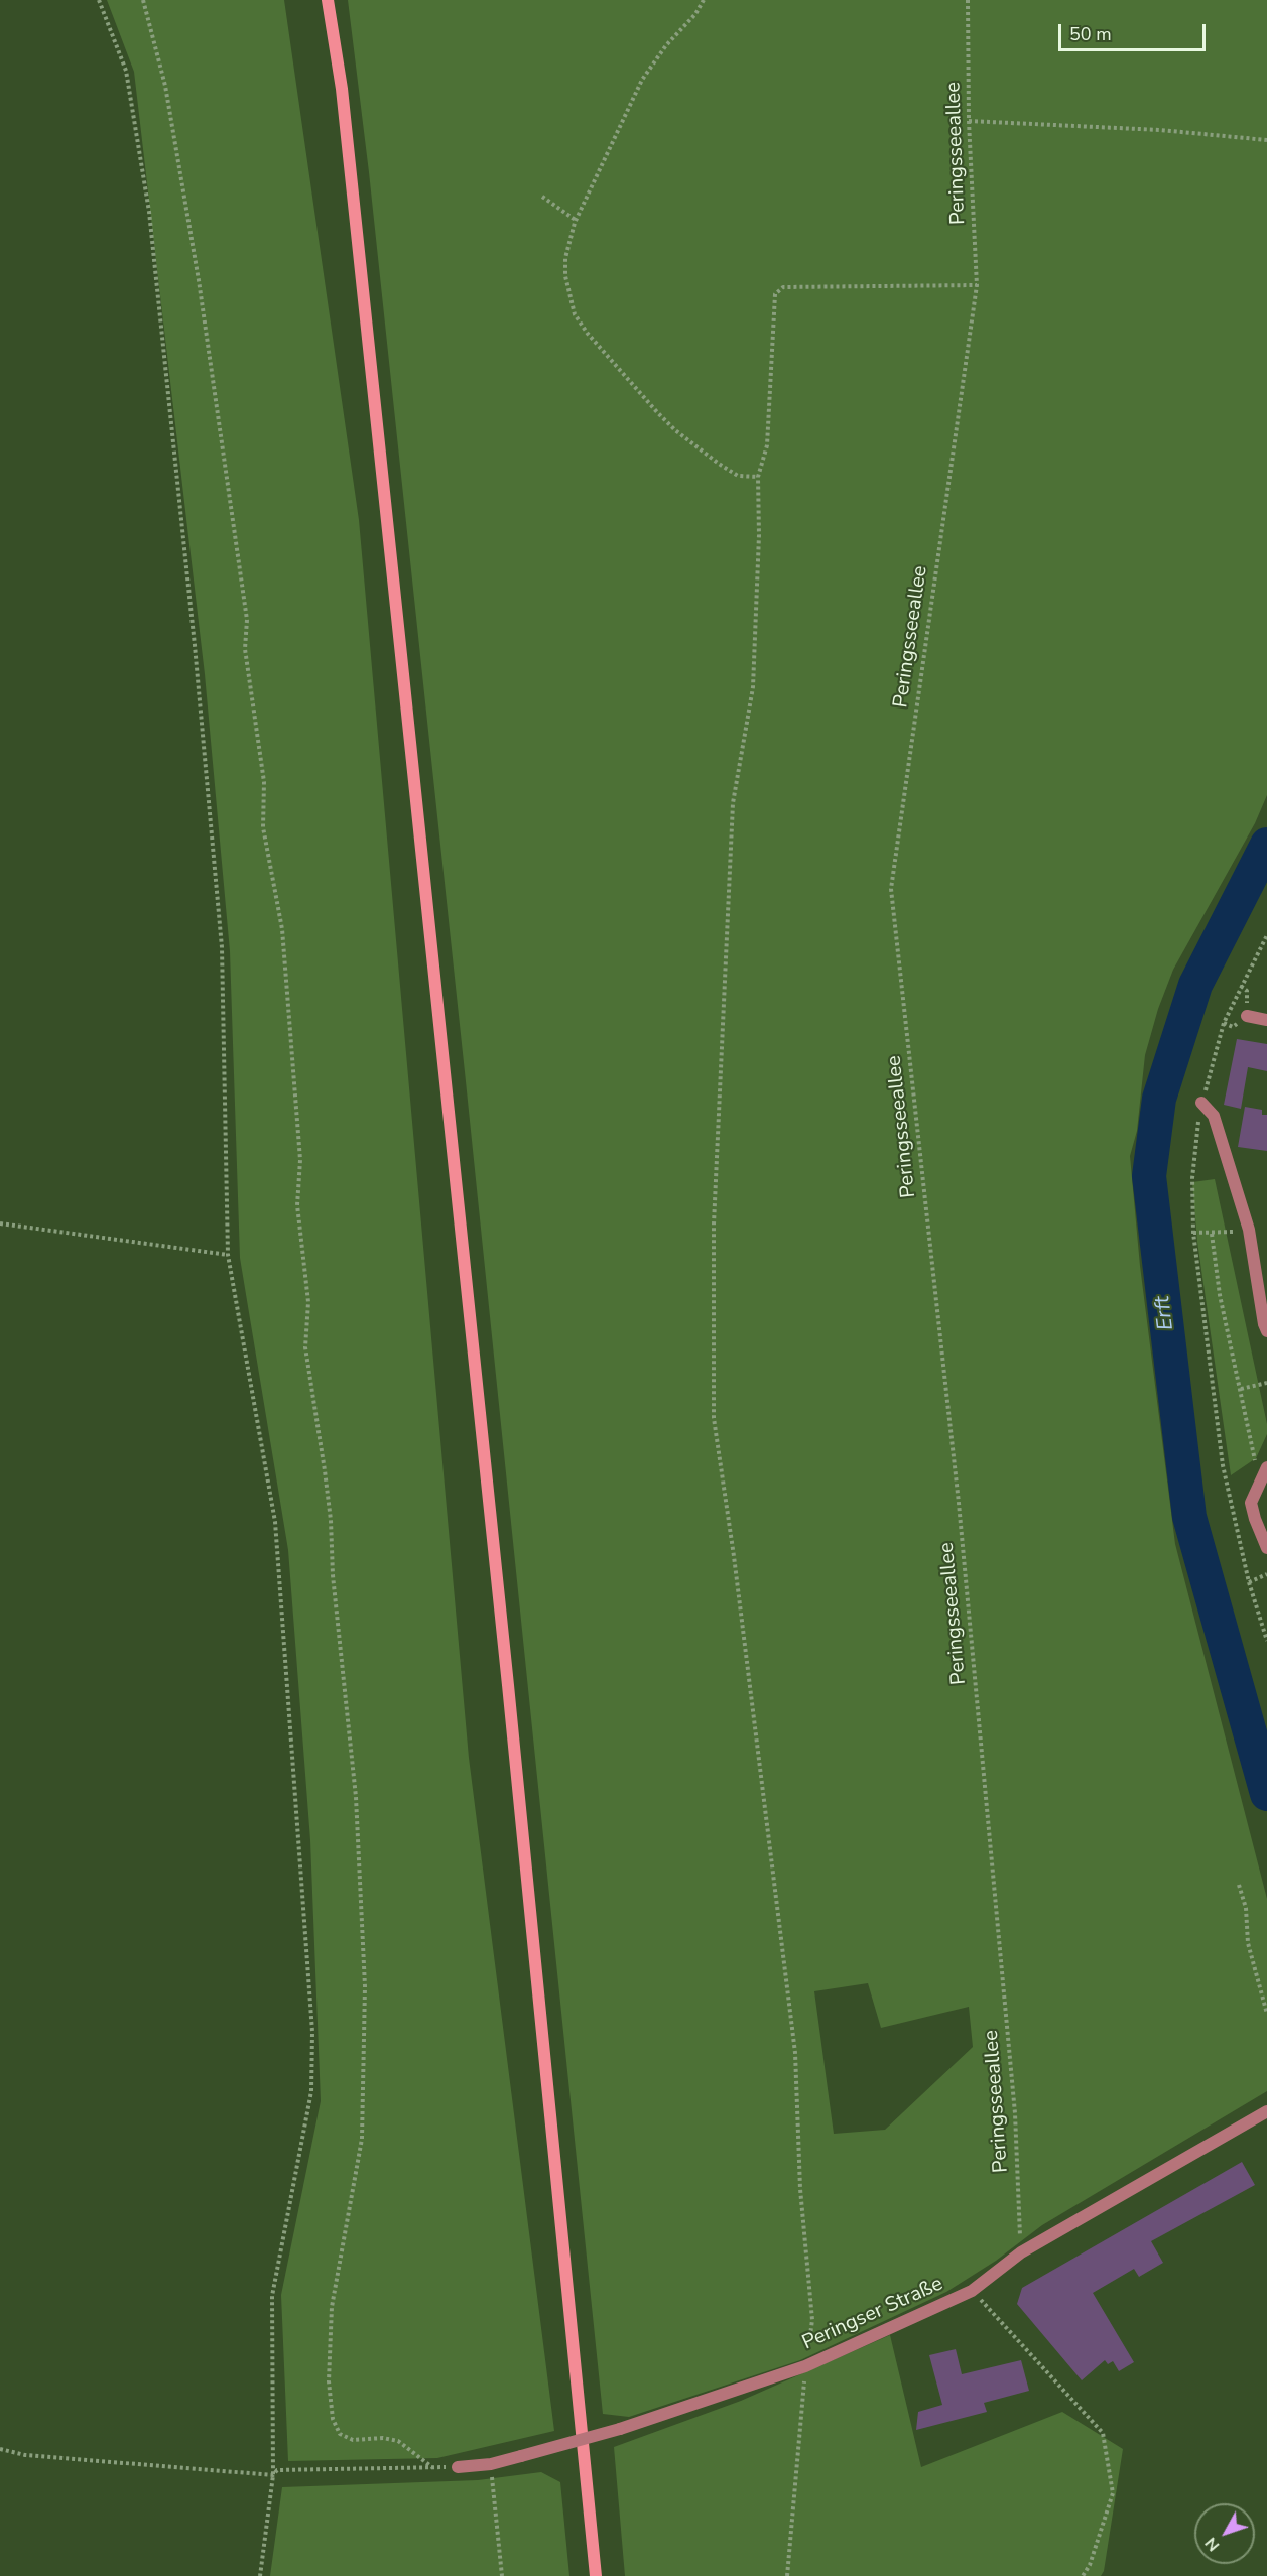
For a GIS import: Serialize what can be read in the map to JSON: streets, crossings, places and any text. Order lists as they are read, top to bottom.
{
  "streets": {
    "street": ["Peringser Straße"],
    "path": ["Peringsseeallee"]
  },
  "crossings": [
    ["Peringsseeallee", "Peringser Straße"]
  ],
  "water": ["Erft"],
  "scale_bar": "50 m",
  "north": "bottom left"
}
